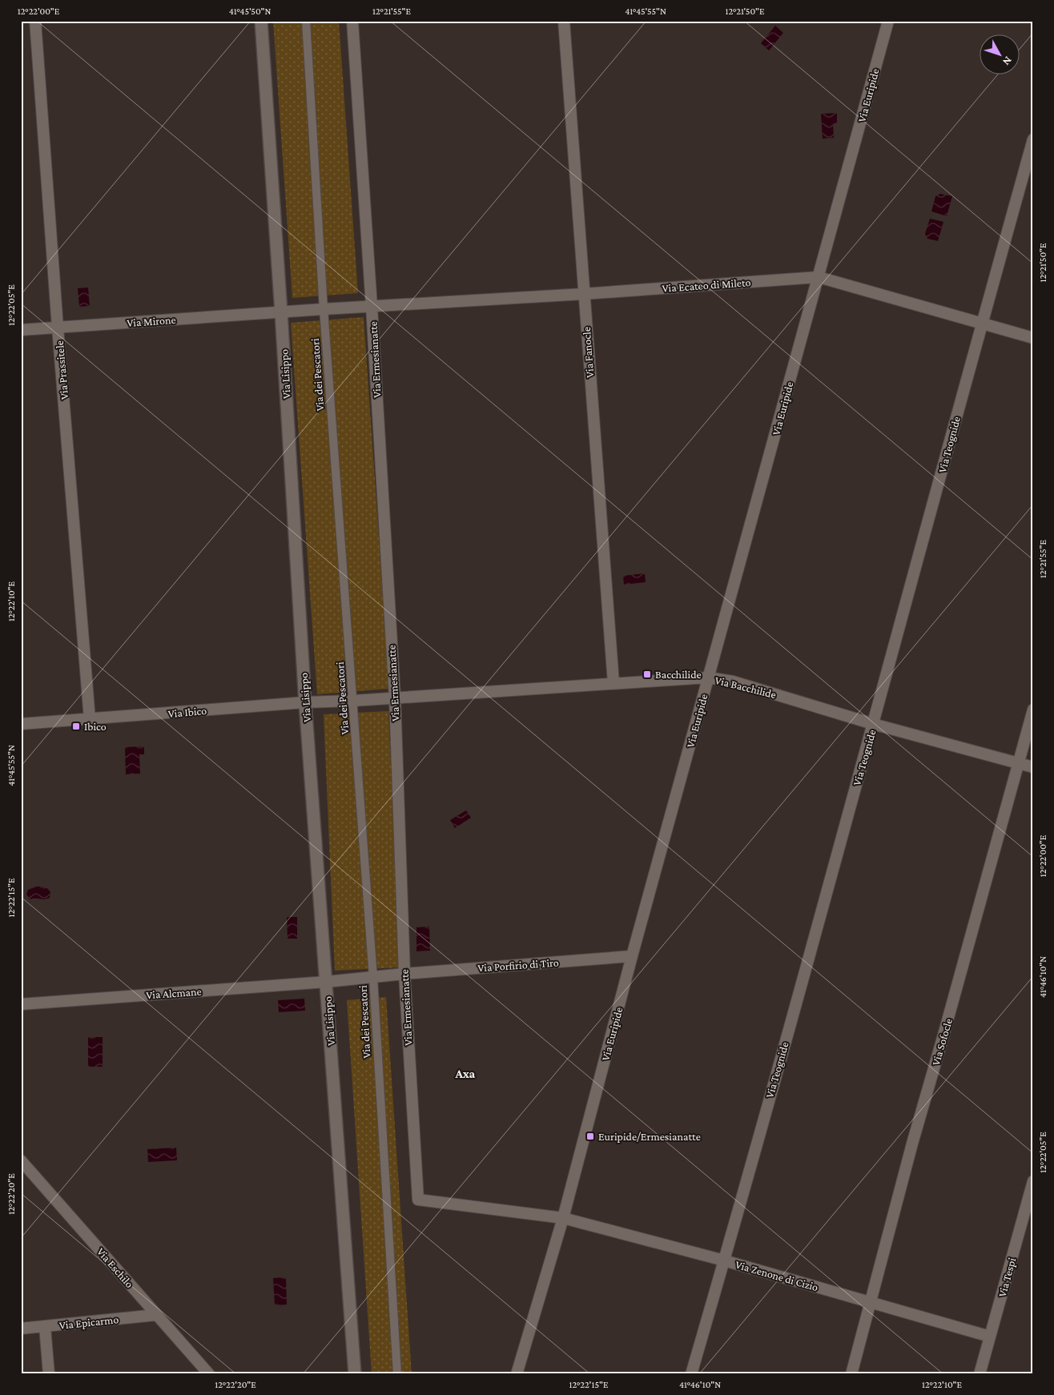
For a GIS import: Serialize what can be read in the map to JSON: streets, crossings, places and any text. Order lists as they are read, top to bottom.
{
  "streets": {
    "street": [
      "Via Euripide",
      "Via Ecateo di Mileto",
      "Via Mirone",
      "Via Fanocle",
      "Via Ermesianatte",
      "Via Prassitele",
      "Via Lisippo",
      "Via dei Pescatori",
      "Via Teognide",
      "Via Bacchilide",
      "Via Ibico",
      "Via Porfirio di Tiro",
      "Via Alcmane",
      "Via Sofocle",
      "Via Eschilo",
      "Via Zenone di Cizio",
      "Via Tespi",
      "Via Epicarmo"
    ]
  },
  "crossings": [
    ["Via Euripide", "Via Ecateo di Mileto"],
    ["Via Euripide", "Via Ermesianatte"],
    ["Via Euripide", "Via Bacchilide"],
    ["Via Euripide", "Via Porfirio di Tiro"],
    ["Via Euripide", "Via Zenone di Cizio"],
    ["Via Ecateo di Mileto", "Via Mirone"],
    ["Via Ecateo di Mileto", "Via Fanocle"],
    ["Via Ecateo di Mileto", "Via Ermesianatte"],
    ["Via Ecateo di Mileto", "Via dei Pescatori"],
    ["Via Ecateo di Mileto", "Via Teognide"],
    ["Via Mirone", "Via Prassitele"],
    ["Via Mirone", "Via Lisippo"],
    ["Via Mirone", "Via dei Pescatori"],
    ["Via Fanocle", "Via Bacchilide"],
    ["Via Ermesianatte", "Via Bacchilide"],
    ["Via Ermesianatte", "Via Porfirio di Tiro"],
    ["Via Ermesianatte", "Via Zenone di Cizio"],
    ["Via Prassitele", "Via Ibico"],
    ["Via Lisippo", "Via Ibico"],
    ["Via Lisippo", "Via Alcmane"],
    ["Via dei Pescatori", "Via Bacchilide"],
    ["Via dei Pescatori", "Via Ibico"],
    ["Via dei Pescatori", "Via Porfirio di Tiro"],
    ["Via dei Pescatori", "Via Alcmane"],
    ["Via Teognide", "Via Bacchilide"],
    ["Via Teognide", "Via Zenone di Cizio"],
    ["Via Bacchilide", "Via Ibico"],
    ["Via Bacchilide", "Via Sofocle"],
    ["Via Porfirio di Tiro", "Via Alcmane"],
    ["Via Sofocle", "Via Zenone di Cizio"],
    ["Via Eschilo", "Via Epicarmo"],
    ["Via Zenone di Cizio", "Via Tespi"]
  ],
  "districts": ["Axa"],
  "places": {
    "transit": ["Bacchilide", "Ibico", "Euripide/Ermesianatte"]
  },
  "north": "bottom right",
  "coordinates": [
    "12°22'00\"E",
    "41°45'50\"N",
    "12°21'55\"E",
    "41°45'55\"N",
    "12°21'50\"E",
    "12°22'05\"E",
    "12°22'10\"E",
    "12°22'15\"E",
    "41°46'10\"N",
    "12°22'20\"E"
  ]
}
